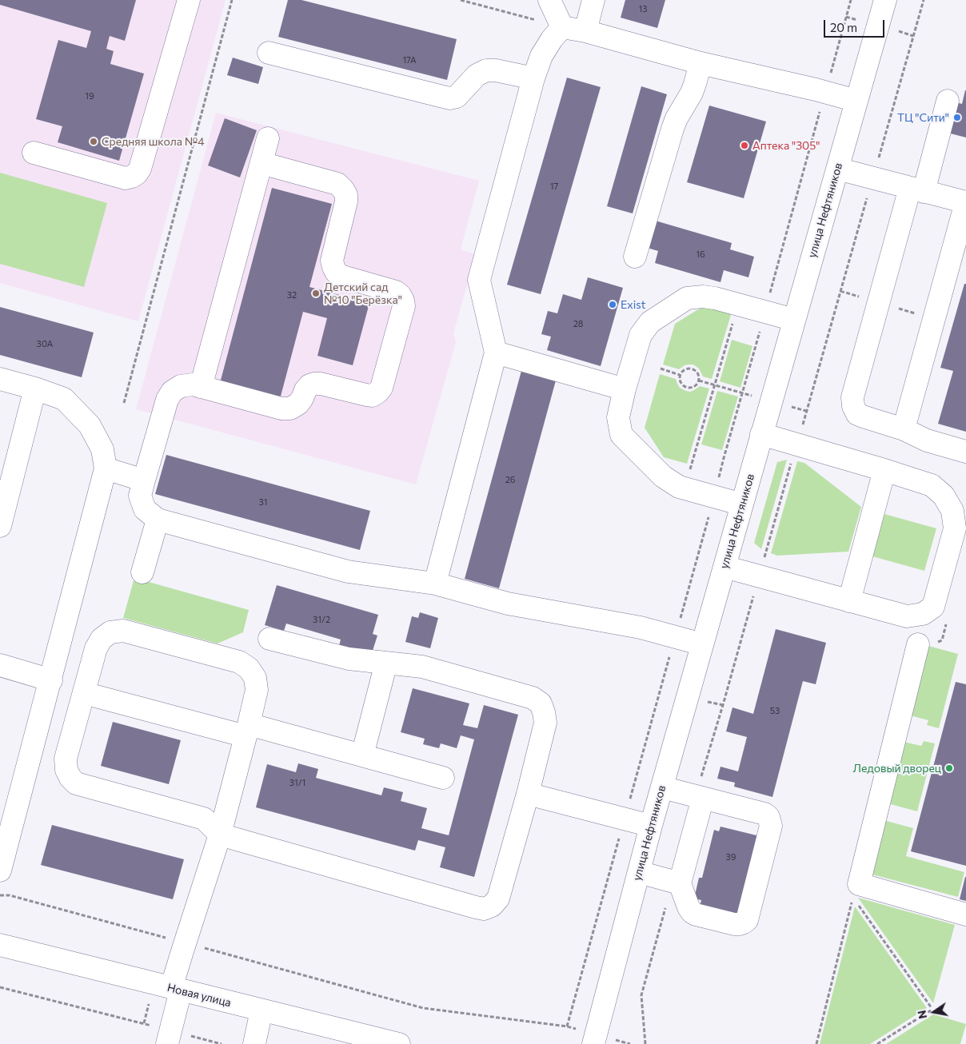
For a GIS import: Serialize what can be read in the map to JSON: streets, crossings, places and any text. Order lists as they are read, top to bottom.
{
  "streets": {
    "street": ["улица Нефтяников", "Новая улица"]
  },
  "places": [
    "ТЦ \"Сити\"",
    "Средняя школа №4",
    "Аптека \"305\"",
    "Детский сад №10 \"Берёзка\"",
    "Exist",
    "Ледовый дворец"
  ],
  "house_numbers": [
    "13",
    "17А",
    "19",
    "17",
    "16",
    "32",
    "28",
    "30А",
    "26",
    "31",
    "31/2",
    "53",
    "31/1",
    "39"
  ],
  "scale_bar": "20 m",
  "north": "left"
}
